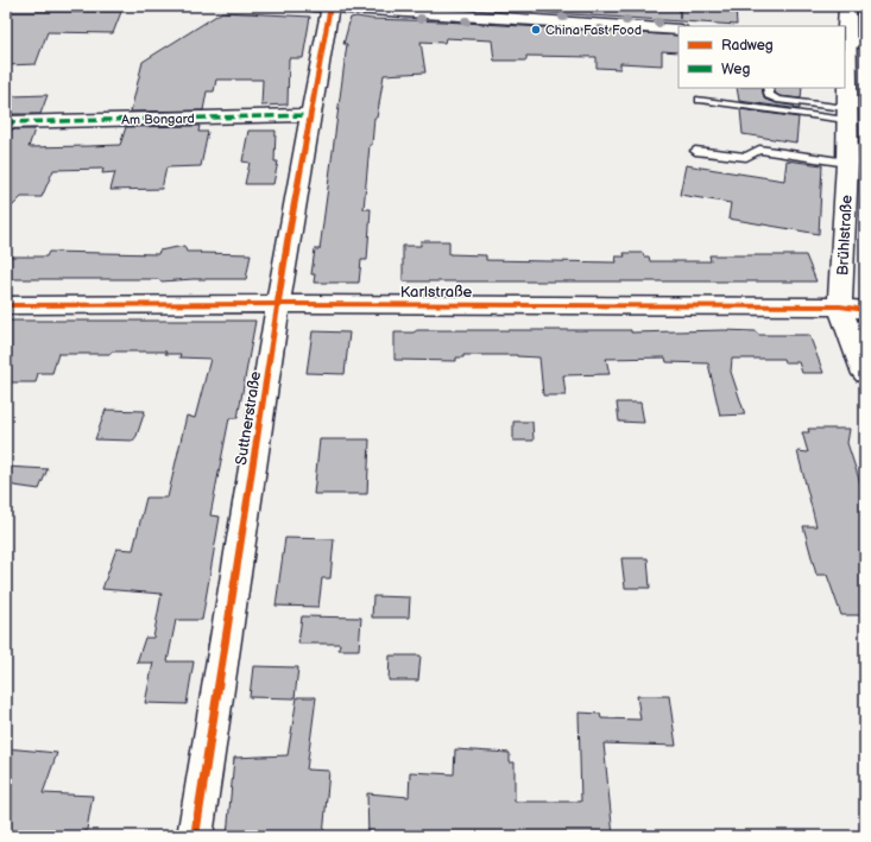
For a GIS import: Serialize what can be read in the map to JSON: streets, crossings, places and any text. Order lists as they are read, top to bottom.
{
  "streets": {
    "street": [
      "Am Bongard",
      "Brühlstraße",
      "Karlstraße",
      "Suttnerstraße"
    ]
  },
  "crossings": [
    ["Am Bongard", "Suttnerstraße"],
    ["Brühlstraße", "Karlstraße"],
    ["Karlstraße", "Suttnerstraße"]
  ],
  "places": ["China Fast Food"],
  "legend": ["Radweg", "Weg"]
}
